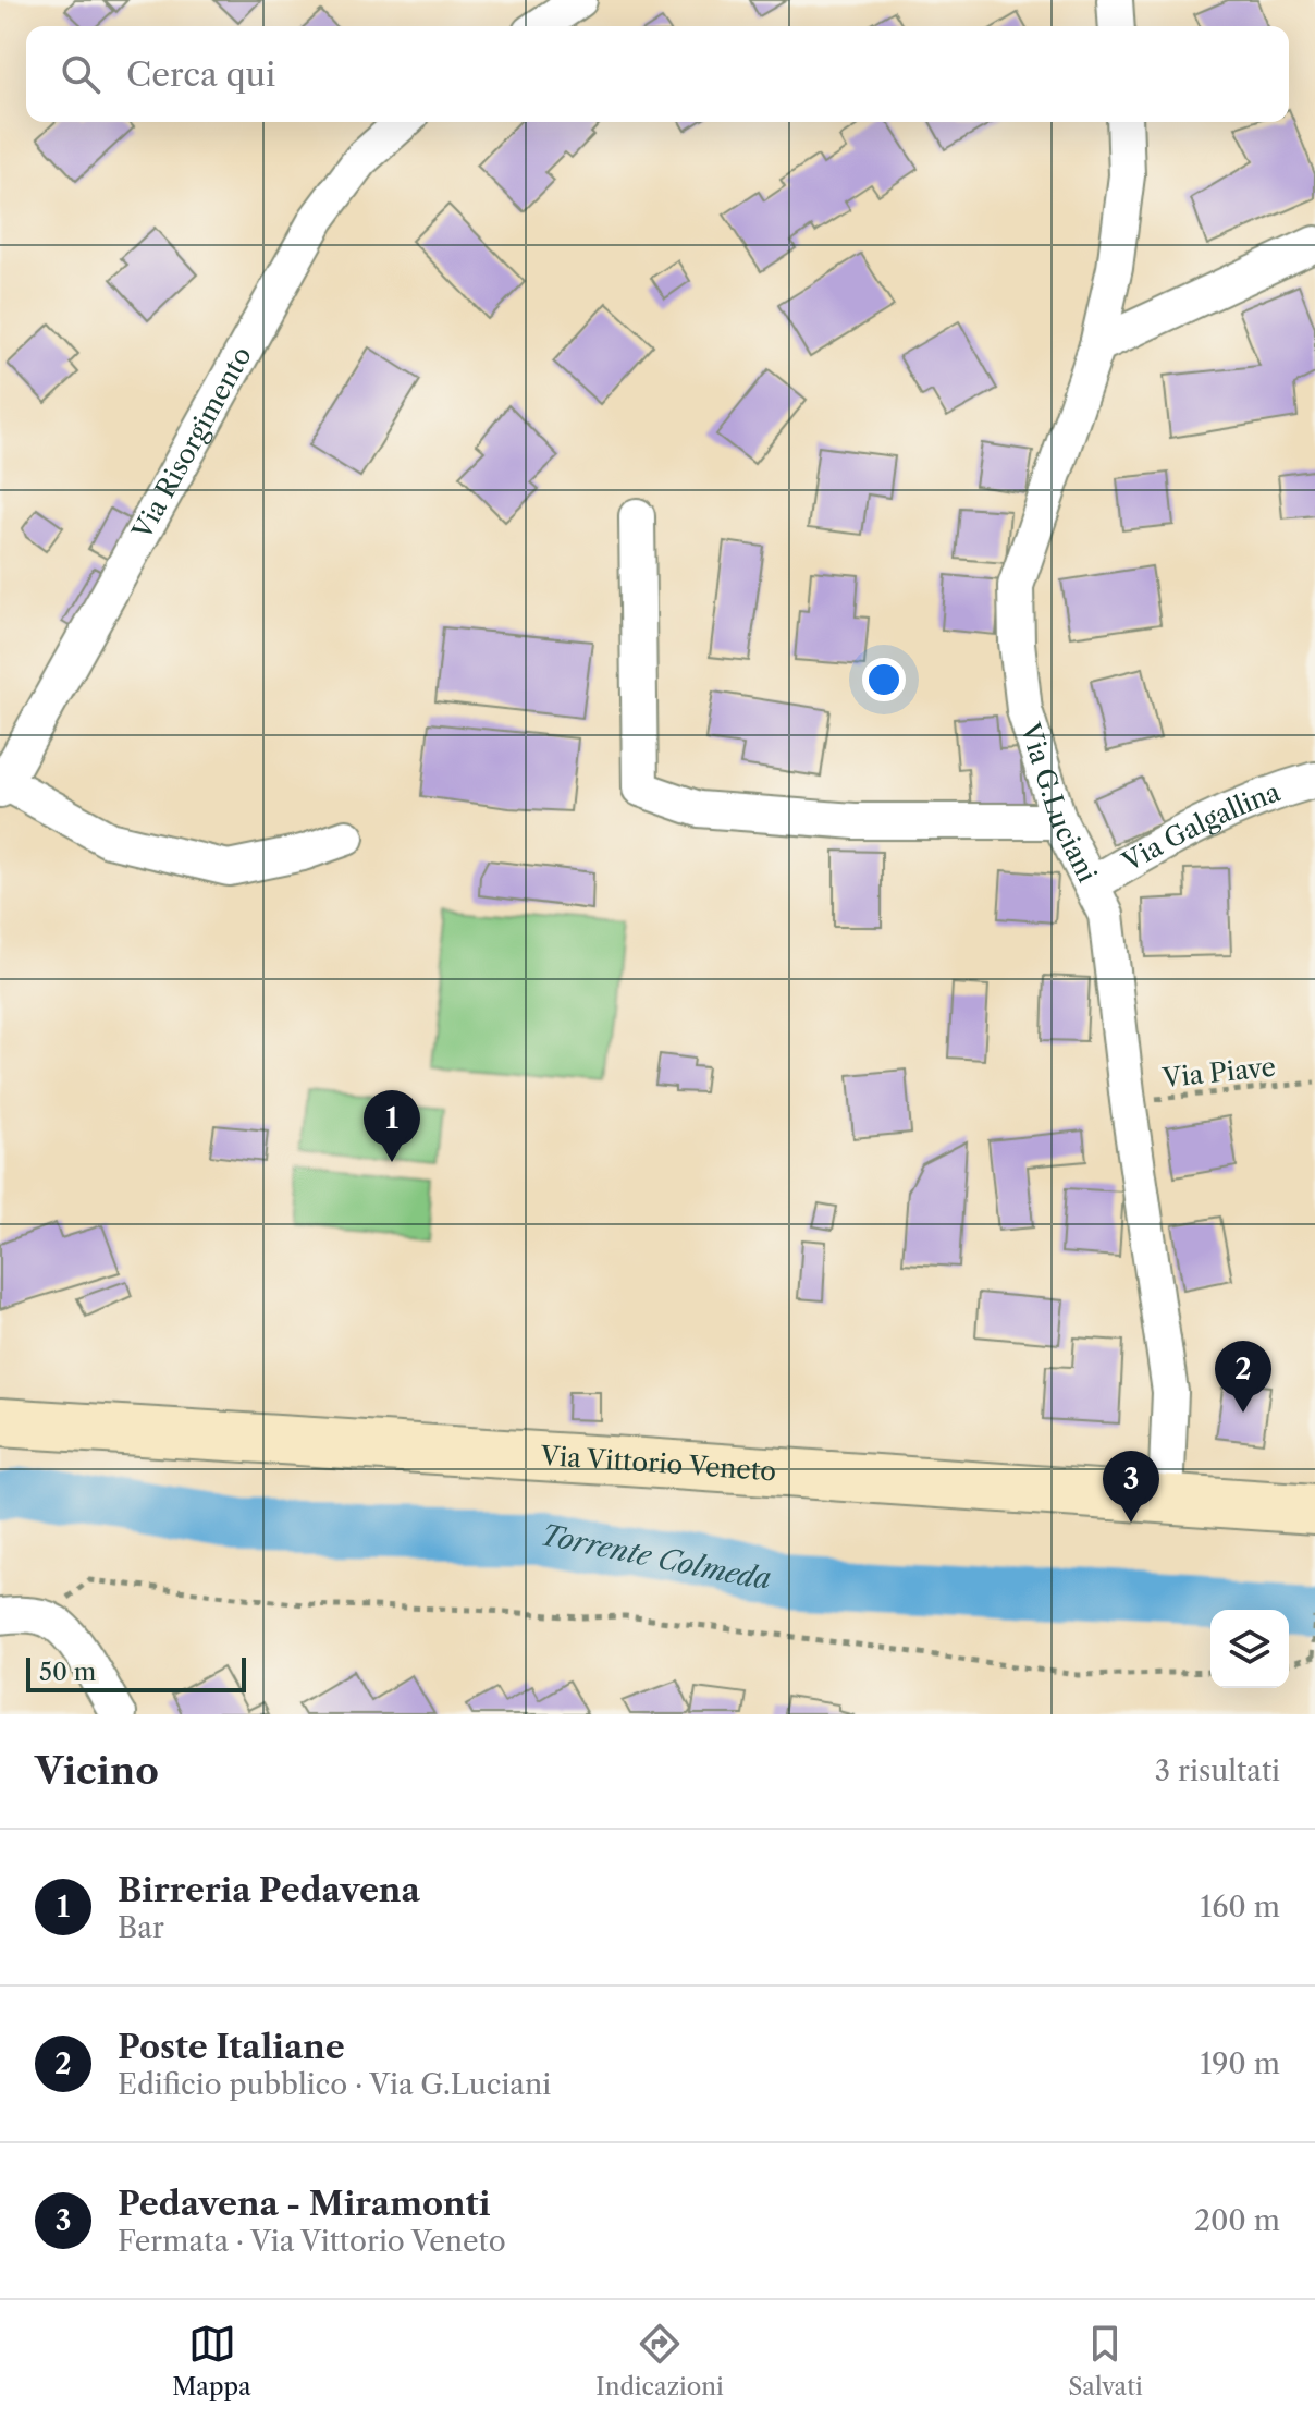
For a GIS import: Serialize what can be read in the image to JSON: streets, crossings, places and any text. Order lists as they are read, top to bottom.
{
  "streets": {
    "main road": ["Via Vittorio Veneto"],
    "street": ["Via Risorgimento", "Via G.Luciani", "Via Galgallina"],
    "path": ["Via Piave"]
  },
  "crossings": [
    ["Via G.Luciani", "Via Galgallina"],
    ["Via G.Luciani", "Via Piave"],
    ["Via G.Luciani", "Via Vittorio Veneto"]
  ],
  "water": ["Torrente Colmeda"],
  "scale_bar": "50 m",
  "page": {
    "search": "Cerca qui",
    "pins": ["1", "2", "3"],
    "scale": "50 m",
    "heading": ["Vicino", "3 risultati"],
    "list": [
      {
        "mark": "1",
        "name": "Birreria Pedavena",
        "note": "Bar",
        "value": "160 m"
      },
      {
        "mark": "2",
        "name": "Poste Italiane",
        "note": "Edificio pubblico · Via G.Luciani",
        "value": "190 m"
      },
      {
        "mark": "3",
        "name": "Pedavena - Miramonti",
        "note": "Fermata · Via Vittorio Veneto",
        "value": "200 m"
      }
    ],
    "nav": ["Mappa", "Indicazioni", "Salvati"]
  }
}
